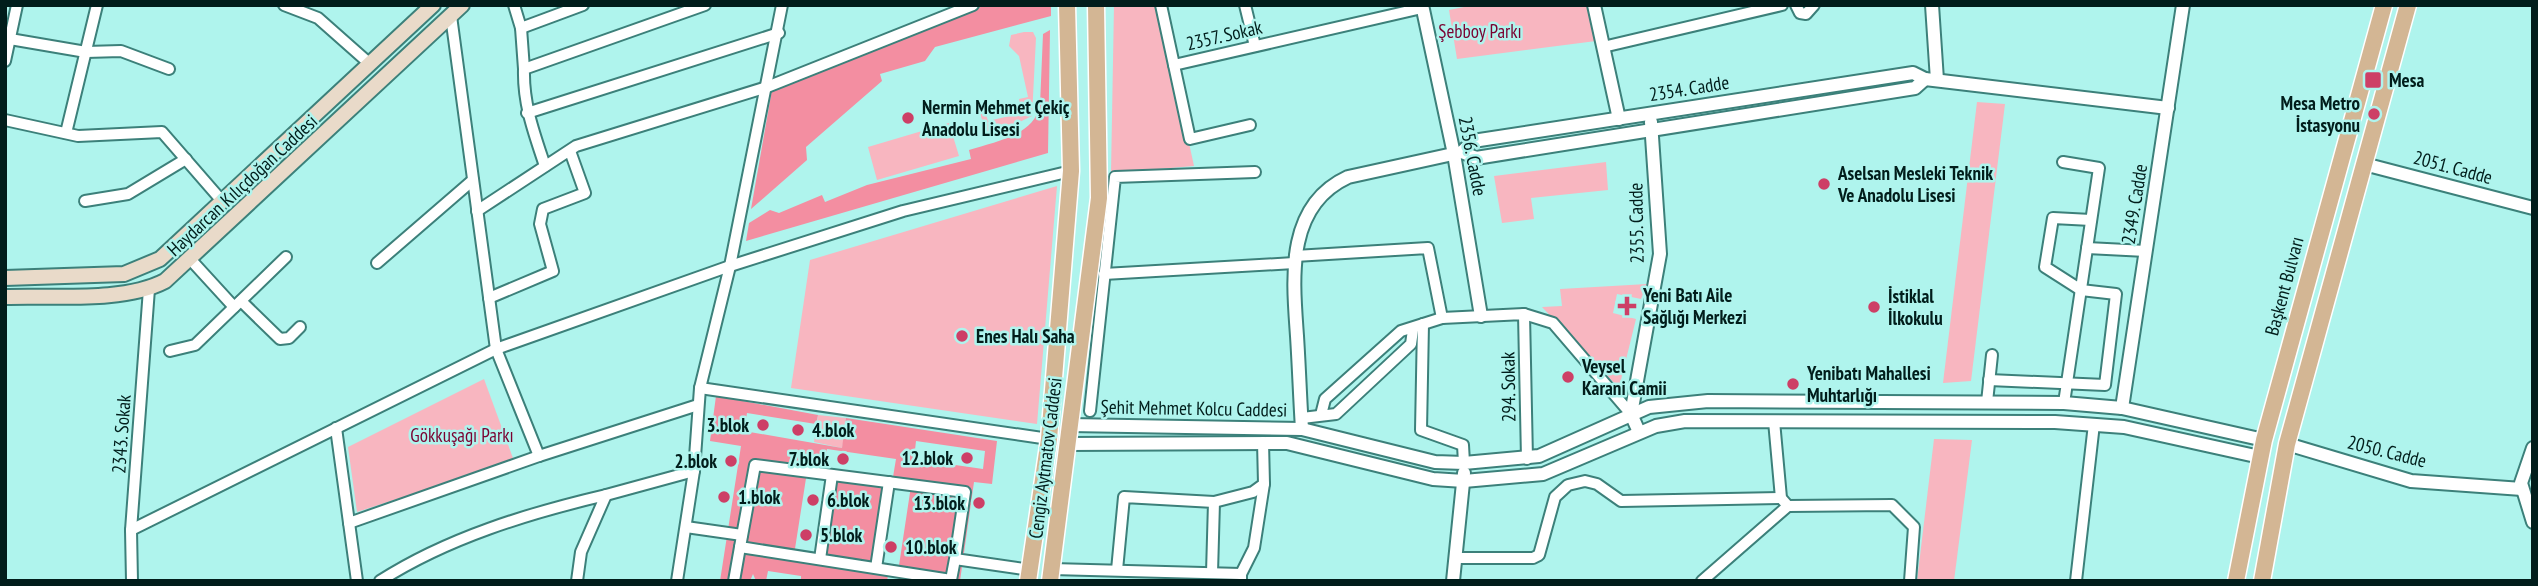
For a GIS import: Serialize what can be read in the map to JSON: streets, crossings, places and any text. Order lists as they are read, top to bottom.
{
  "streets": {
    "main road": ["Haydarcan Kılıçdoğan Caddesi", "Başkent Bulvarı", "Cengiz Aytmatov Caddesi"],
    "street": [
      "2357. Sokak",
      "2354. Cadde",
      "2356. Cadde",
      "2051. Cadde",
      "2349. Cadde",
      "2355. Cadde",
      "294. Sokak",
      "Şehit Mehmet Kolcu Caddesi",
      "2343. Sokak",
      "2050. Cadde"
    ]
  },
  "crossings": [
    ["2357. Sokak", "2356. Cadde"],
    ["2354. Cadde", "2356. Cadde"],
    ["2354. Cadde", "2349. Cadde"],
    ["2354. Cadde", "2355. Cadde"],
    ["2354. Cadde", "Şehit Mehmet Kolcu Caddesi"],
    ["Haydarcan Kılıçdoğan Caddesi", "2343. Sokak"],
    ["2349. Cadde", "Şehit Mehmet Kolcu Caddesi"],
    ["2355. Cadde", "Şehit Mehmet Kolcu Caddesi"],
    ["Başkent Bulvarı", "Şehit Mehmet Kolcu Caddesi"],
    ["294. Sokak", "Şehit Mehmet Kolcu Caddesi"],
    ["Şehit Mehmet Kolcu Caddesi", "Cengiz Aytmatov Caddesi"]
  ],
  "parks": ["Şebboy Parkı", "Gökkuşağı Parkı"],
  "places": {
    "transit": ["Mesa"],
    "other": [
      "Mesa Metro İstasyonu",
      "Nermin Mehmet Çekiç Anadolu Lisesi",
      "Aselsan Mesleki Teknik Ve Anadolu Lisesi",
      "İstiklal İlkokulu",
      "Enes Halı Saha",
      "Veysel Karani Camii",
      "Yenibatı Mahallesi Muhtarlığı",
      "3.blok",
      "4.blok",
      "12.blok",
      "7.blok",
      "2.blok",
      "1.blok",
      "6.blok",
      "13.blok",
      "5.blok",
      "10.blok"
    ],
    "health": ["Yeni Batı Aile Sağlığı Merkezi"]
  }
}
